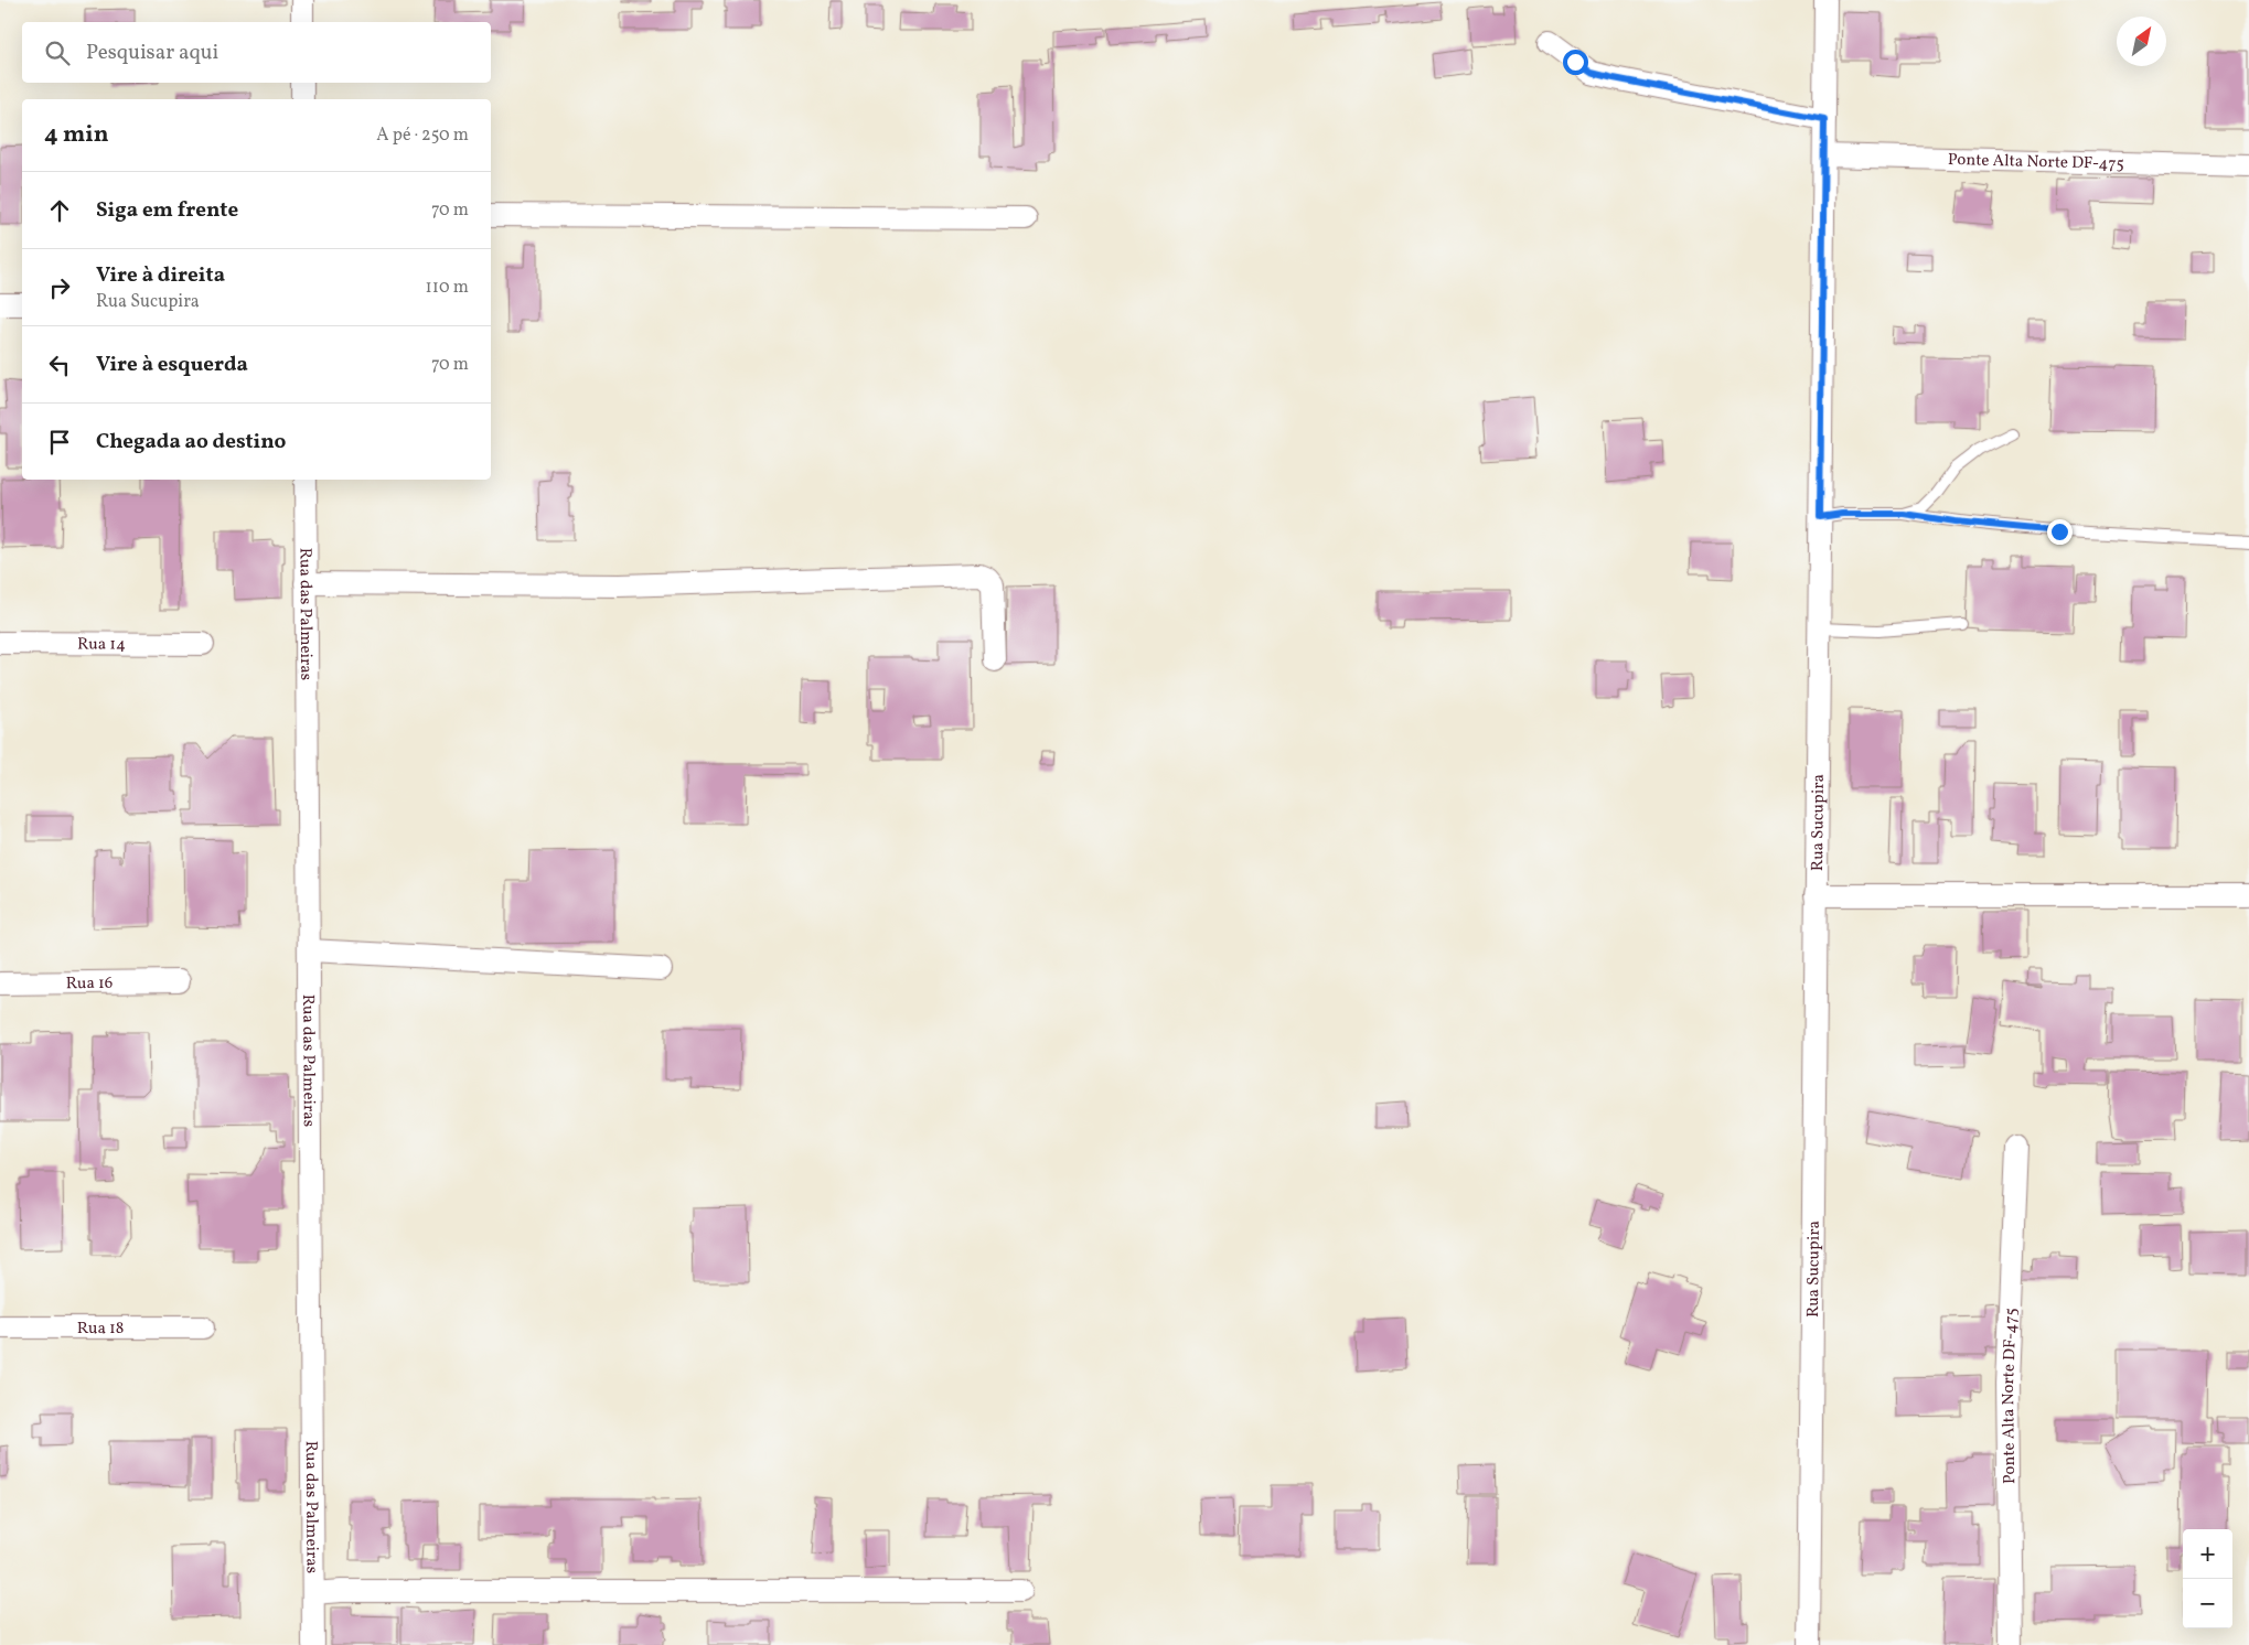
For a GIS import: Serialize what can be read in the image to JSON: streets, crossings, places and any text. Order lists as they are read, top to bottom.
{
  "streets": {
    "street": [
      "Ponte Alta Norte DF-475",
      "Rua das Palmeiras",
      "Rua 14",
      "Rua Sucupira",
      "Rua 16",
      "Rua 18"
    ]
  },
  "crossings": [
    ["Ponte Alta Norte DF-475", "Rua Sucupira"]
  ],
  "north": "top right",
  "page": {
    "search": "Pesquisar aqui",
    "heading": ["4 min", "A pé · 250 m"],
    "list": [
      ["Siga em frente", "70 m"],
      ["Vire à direita", "Rua Sucupira", "110 m"],
      ["Vire à esquerda", "70 m"],
      "Chegada ao destino"
    ],
    "map_buttons": ["+", "−"]
  }
}
